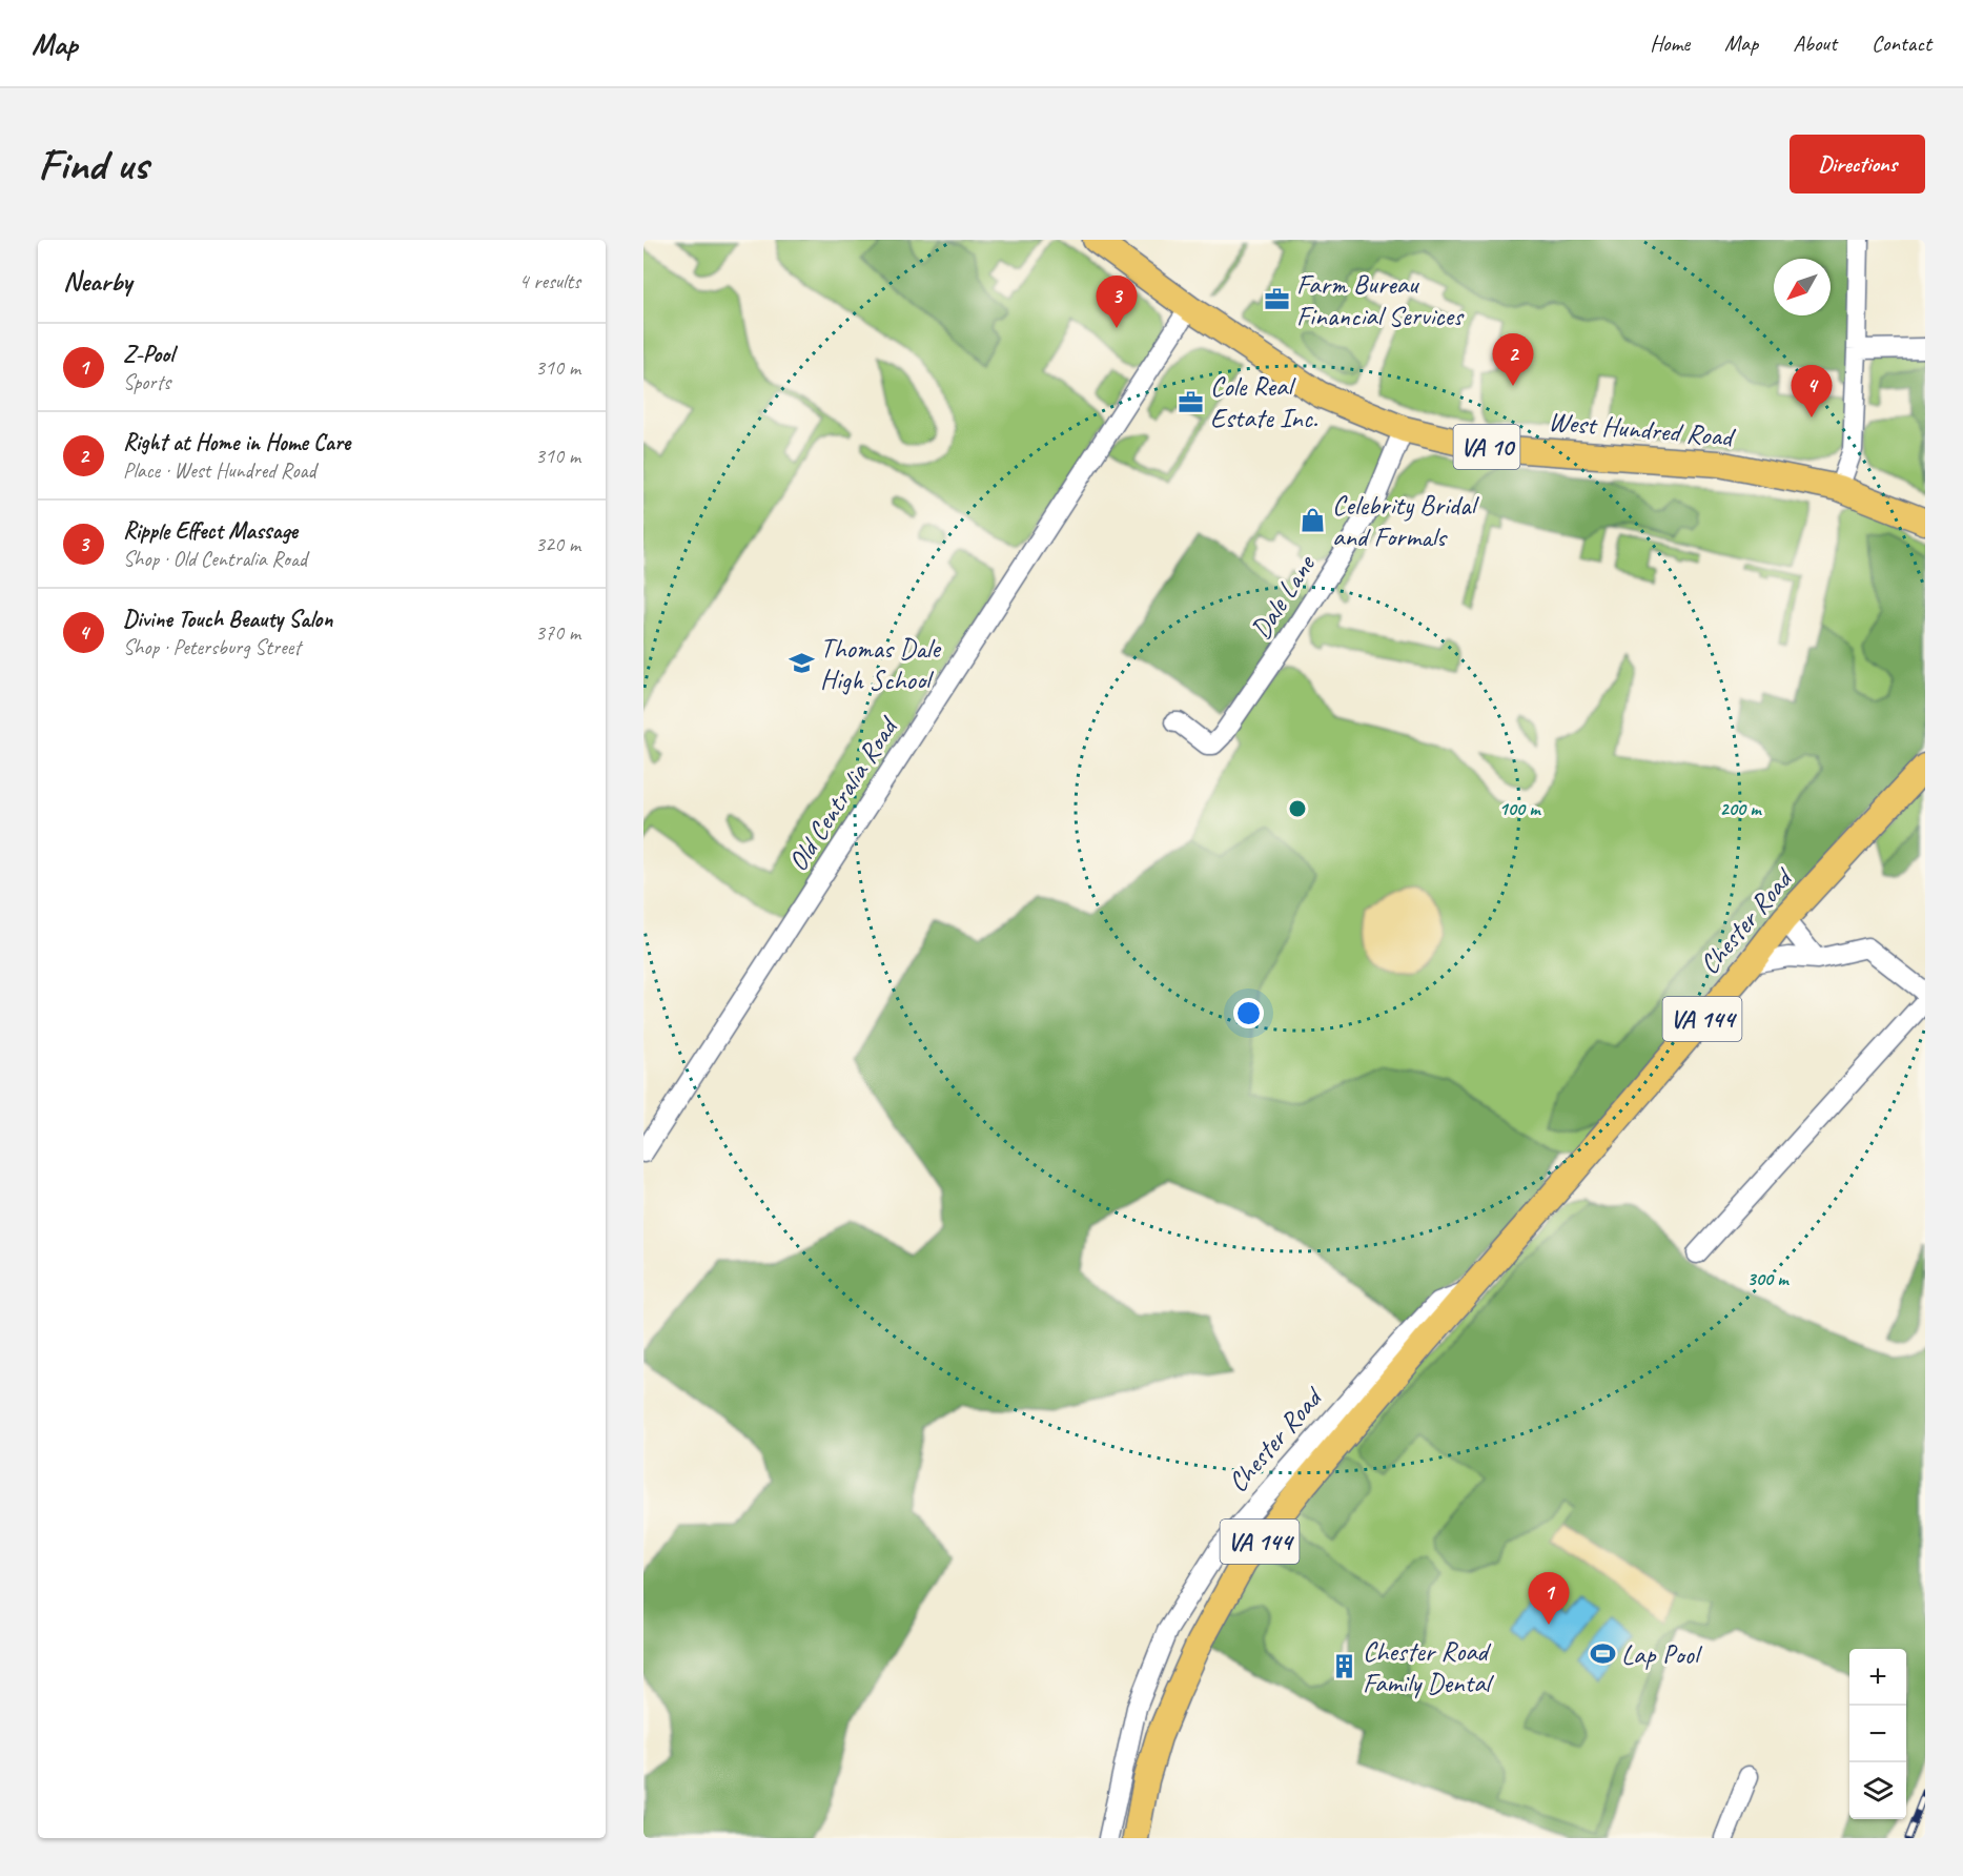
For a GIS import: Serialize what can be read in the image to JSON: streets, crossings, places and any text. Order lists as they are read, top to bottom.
{
  "streets": {
    "main road": [
      "West Hundred Road",
      "VA 10",
      "Chester Road",
      "VA 144"
    ],
    "street": ["Dale Lane", "Old Centralia Road"]
  },
  "crossings": [
    ["West Hundred Road", "Dale Lane"],
    ["West Hundred Road", "Old Centralia Road"]
  ],
  "places": {
    "office": ["Farm Bureau Financial Services", "Cole Real Estate Inc."],
    "shop": ["Celebrity Bridal and Formals"],
    "school or university": ["Thomas Dale High School"],
    "sports": ["Lap Pool"],
    "building": ["Chester Road Family Dental"]
  },
  "north": "bottom left",
  "page": {
    "header": "Map",
    "nav": [
      "Home",
      "Map",
      "About",
      "Contact"
    ],
    "buttons": "Directions",
    "title": "Find us",
    "heading": ["Nearby", "4 results"],
    "pins": [
      "3",
      "2",
      "4",
      "1"
    ],
    "list": [
      {
        "mark": "1",
        "name": "Z-Pool",
        "note": "Sports",
        "value": "310 m"
      },
      {
        "mark": "2",
        "name": "Right at Home in Home Care",
        "note": "Place · West Hundred Road",
        "value": "310 m"
      },
      {
        "mark": "3",
        "name": "Ripple Effect Massage",
        "note": "Shop · Old Centralia Road",
        "value": "320 m"
      },
      {
        "mark": "4",
        "name": "Divine Touch Beauty Salon",
        "note": "Shop · Petersburg Street",
        "value": "370 m"
      }
    ],
    "map_buttons": ["+", "−"]
  },
  "rings": ["100 m", "200 m", "300 m"]
}
